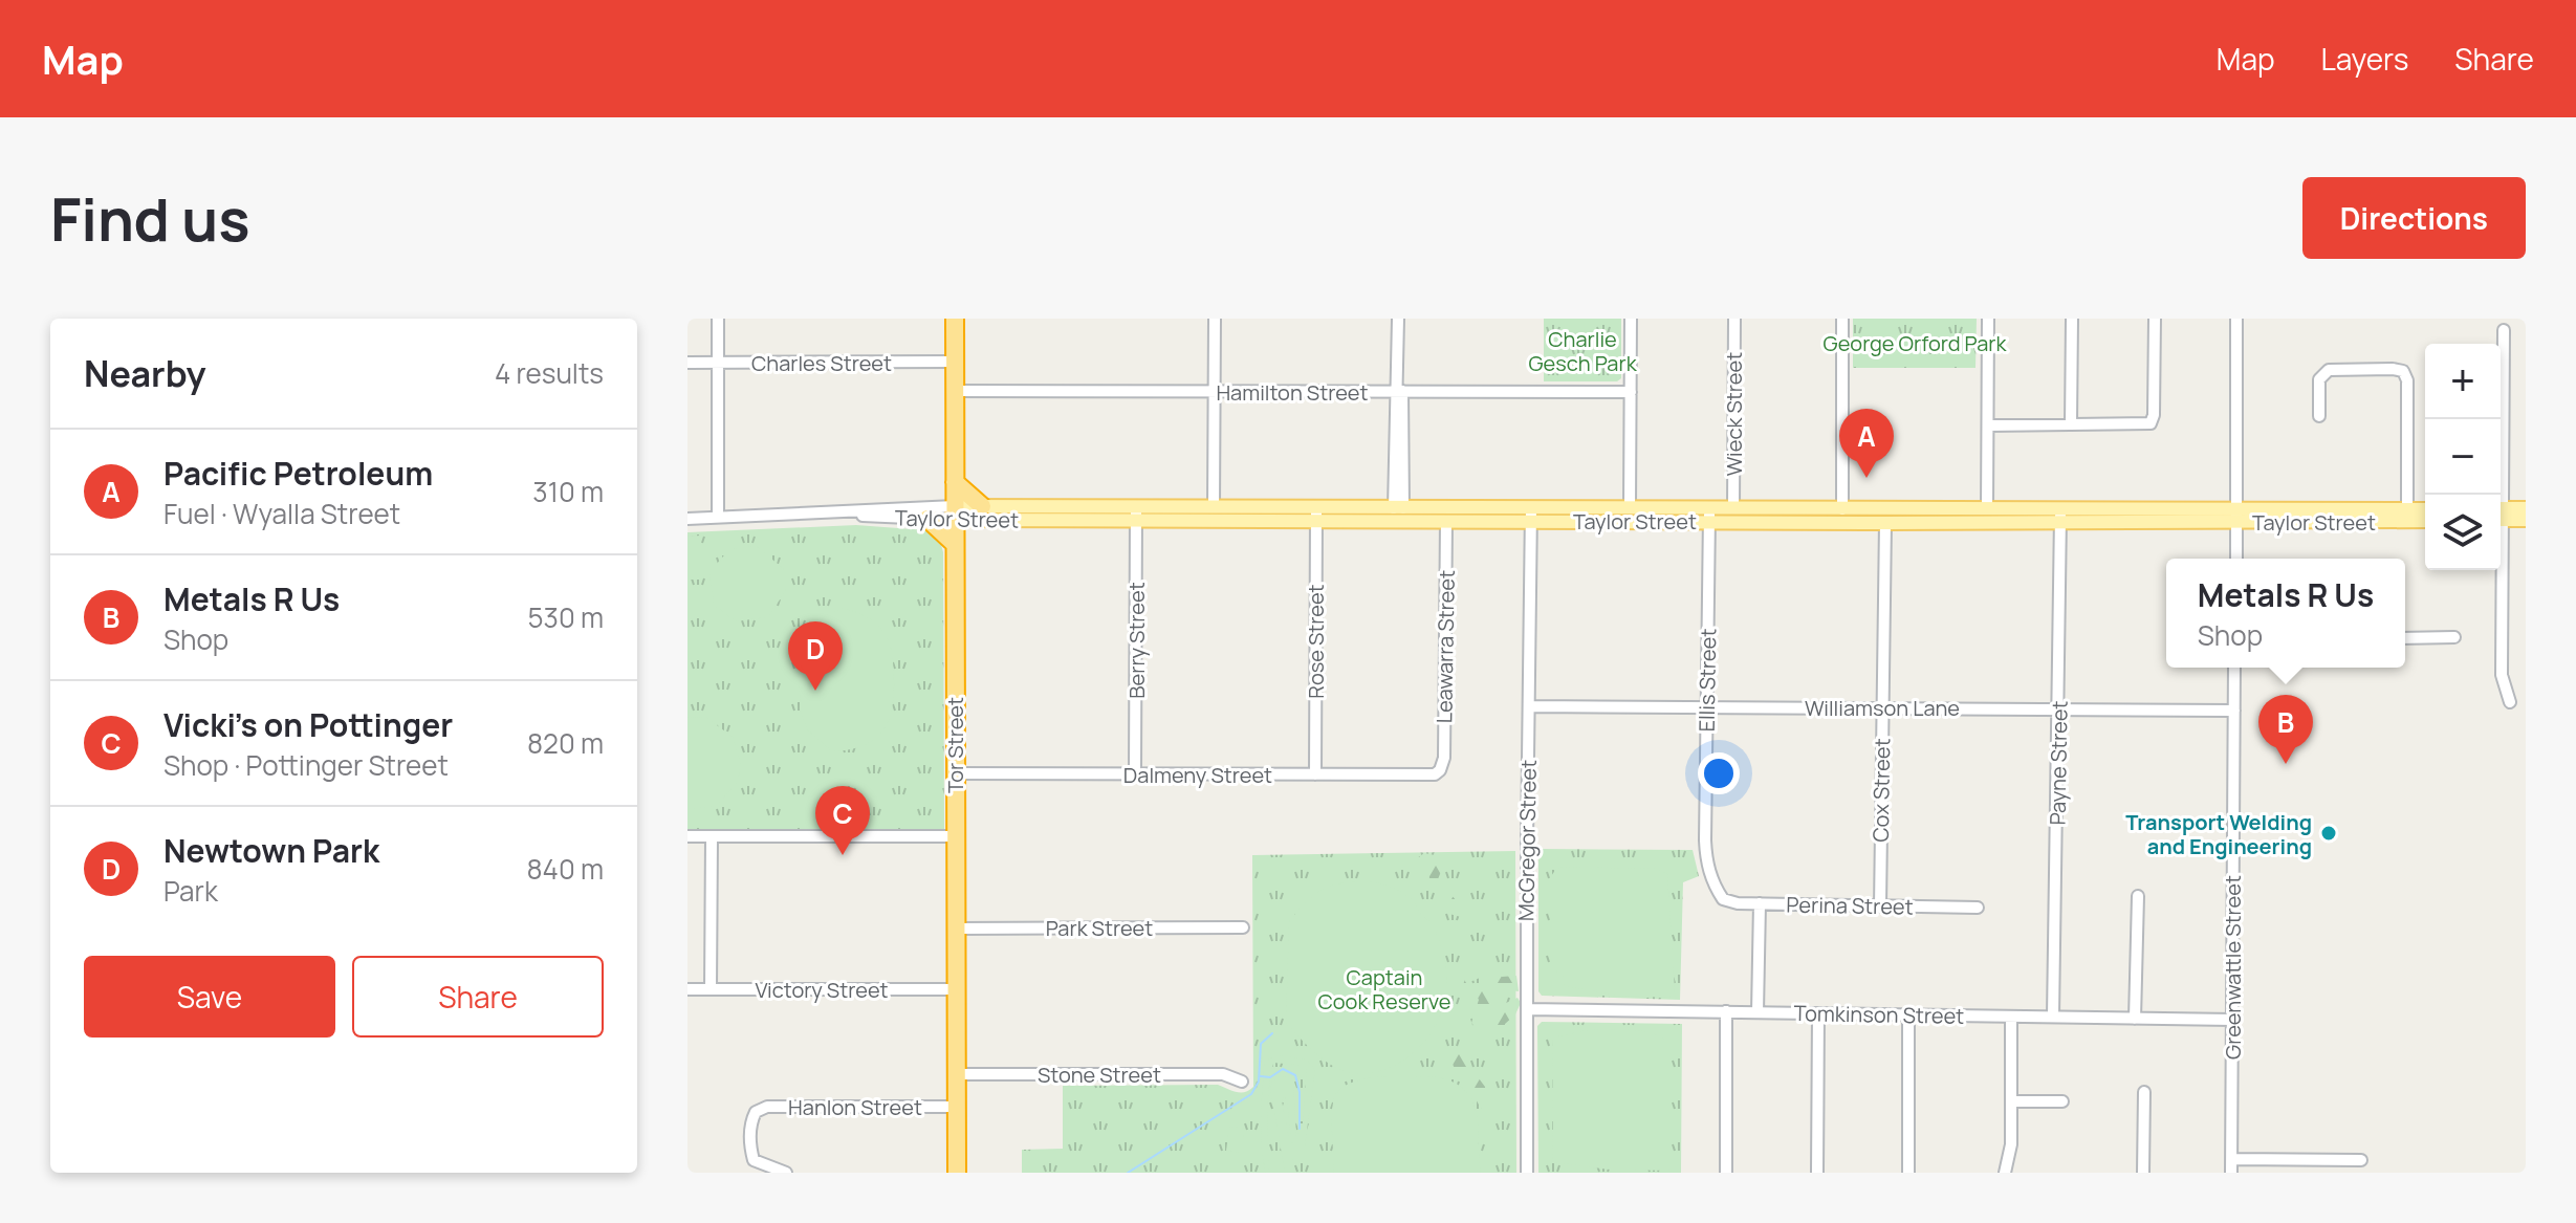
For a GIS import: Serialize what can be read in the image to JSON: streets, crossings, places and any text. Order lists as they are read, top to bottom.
{
  "streets": {
    "highway": ["Tor Street"],
    "main road": ["Taylor Street"],
    "street": [
      "Charles Street",
      "Hamilton Street",
      "Wieck Street",
      "Berry Street",
      "Rose Street",
      "Leawarra Street",
      "Ellis Street",
      "Williamson Lane",
      "Payne Street",
      "Dalmeny Street",
      "Cox Street",
      "McGregor Street",
      "Perina Street",
      "Park Street",
      "Greenwattle Street",
      "Victory Street",
      "Tomkinson Street",
      "Stone Street",
      "Hanlon Street"
    ]
  },
  "crossings": [
    ["Charles Street", "Tor Street"],
    ["Hamilton Street", "Tor Street"],
    ["Wieck Street", "Taylor Street"],
    ["Taylor Street", "Berry Street"],
    ["Taylor Street", "Rose Street"],
    ["Taylor Street", "Leawarra Street"],
    ["Taylor Street", "Ellis Street"],
    ["Taylor Street", "Tor Street"],
    ["Taylor Street", "Payne Street"],
    ["Taylor Street", "Cox Street"],
    ["Taylor Street", "McGregor Street"],
    ["Berry Street", "Dalmeny Street"],
    ["Rose Street", "Dalmeny Street"],
    ["Leawarra Street", "Dalmeny Street"],
    ["Ellis Street", "Williamson Lane"],
    ["Ellis Street", "Perina Street"],
    ["Williamson Lane", "Payne Street"],
    ["Williamson Lane", "Cox Street"],
    ["Williamson Lane", "McGregor Street"],
    ["Williamson Lane", "Greenwattle Street"],
    ["Tor Street", "Dalmeny Street"],
    ["Tor Street", "Park Street"],
    ["Tor Street", "Victory Street"],
    ["Tor Street", "Stone Street"],
    ["Tor Street", "Hanlon Street"],
    ["Payne Street", "Tomkinson Street"],
    ["Cox Street", "Perina Street"],
    ["McGregor Street", "Tomkinson Street"],
    ["Greenwattle Street", "Tomkinson Street"]
  ],
  "parks": ["Charlie Gesch Park", "George Orford Park", "Captain Cook Reserve"],
  "places": ["Transport Welding and Engineering"],
  "page": {
    "header": "Map",
    "nav": ["Map", "Layers", "Share"],
    "buttons": [
      "Directions",
      ["Save", "Share"]
    ],
    "title": "Find us",
    "heading": ["Nearby", "4 results"],
    "map_buttons": ["+", "−"],
    "pins": [
      "A",
      "D",
      "B",
      "C"
    ],
    "list": [
      {
        "mark": "A",
        "name": "Pacific Petroleum",
        "note": "Fuel · Wyalla Street",
        "value": "310 m"
      },
      {
        "mark": "B",
        "name": "Metals R Us",
        "note": "Shop",
        "value": "530 m"
      },
      {
        "mark": "C",
        "name": "Vicki's on Pottinger",
        "note": "Shop · Pottinger Street",
        "value": "820 m"
      },
      {
        "mark": "D",
        "name": "Newtown Park",
        "note": "Park",
        "value": "840 m"
      }
    ],
    "popup": ["Metals R Us", "Shop"]
  }
}
